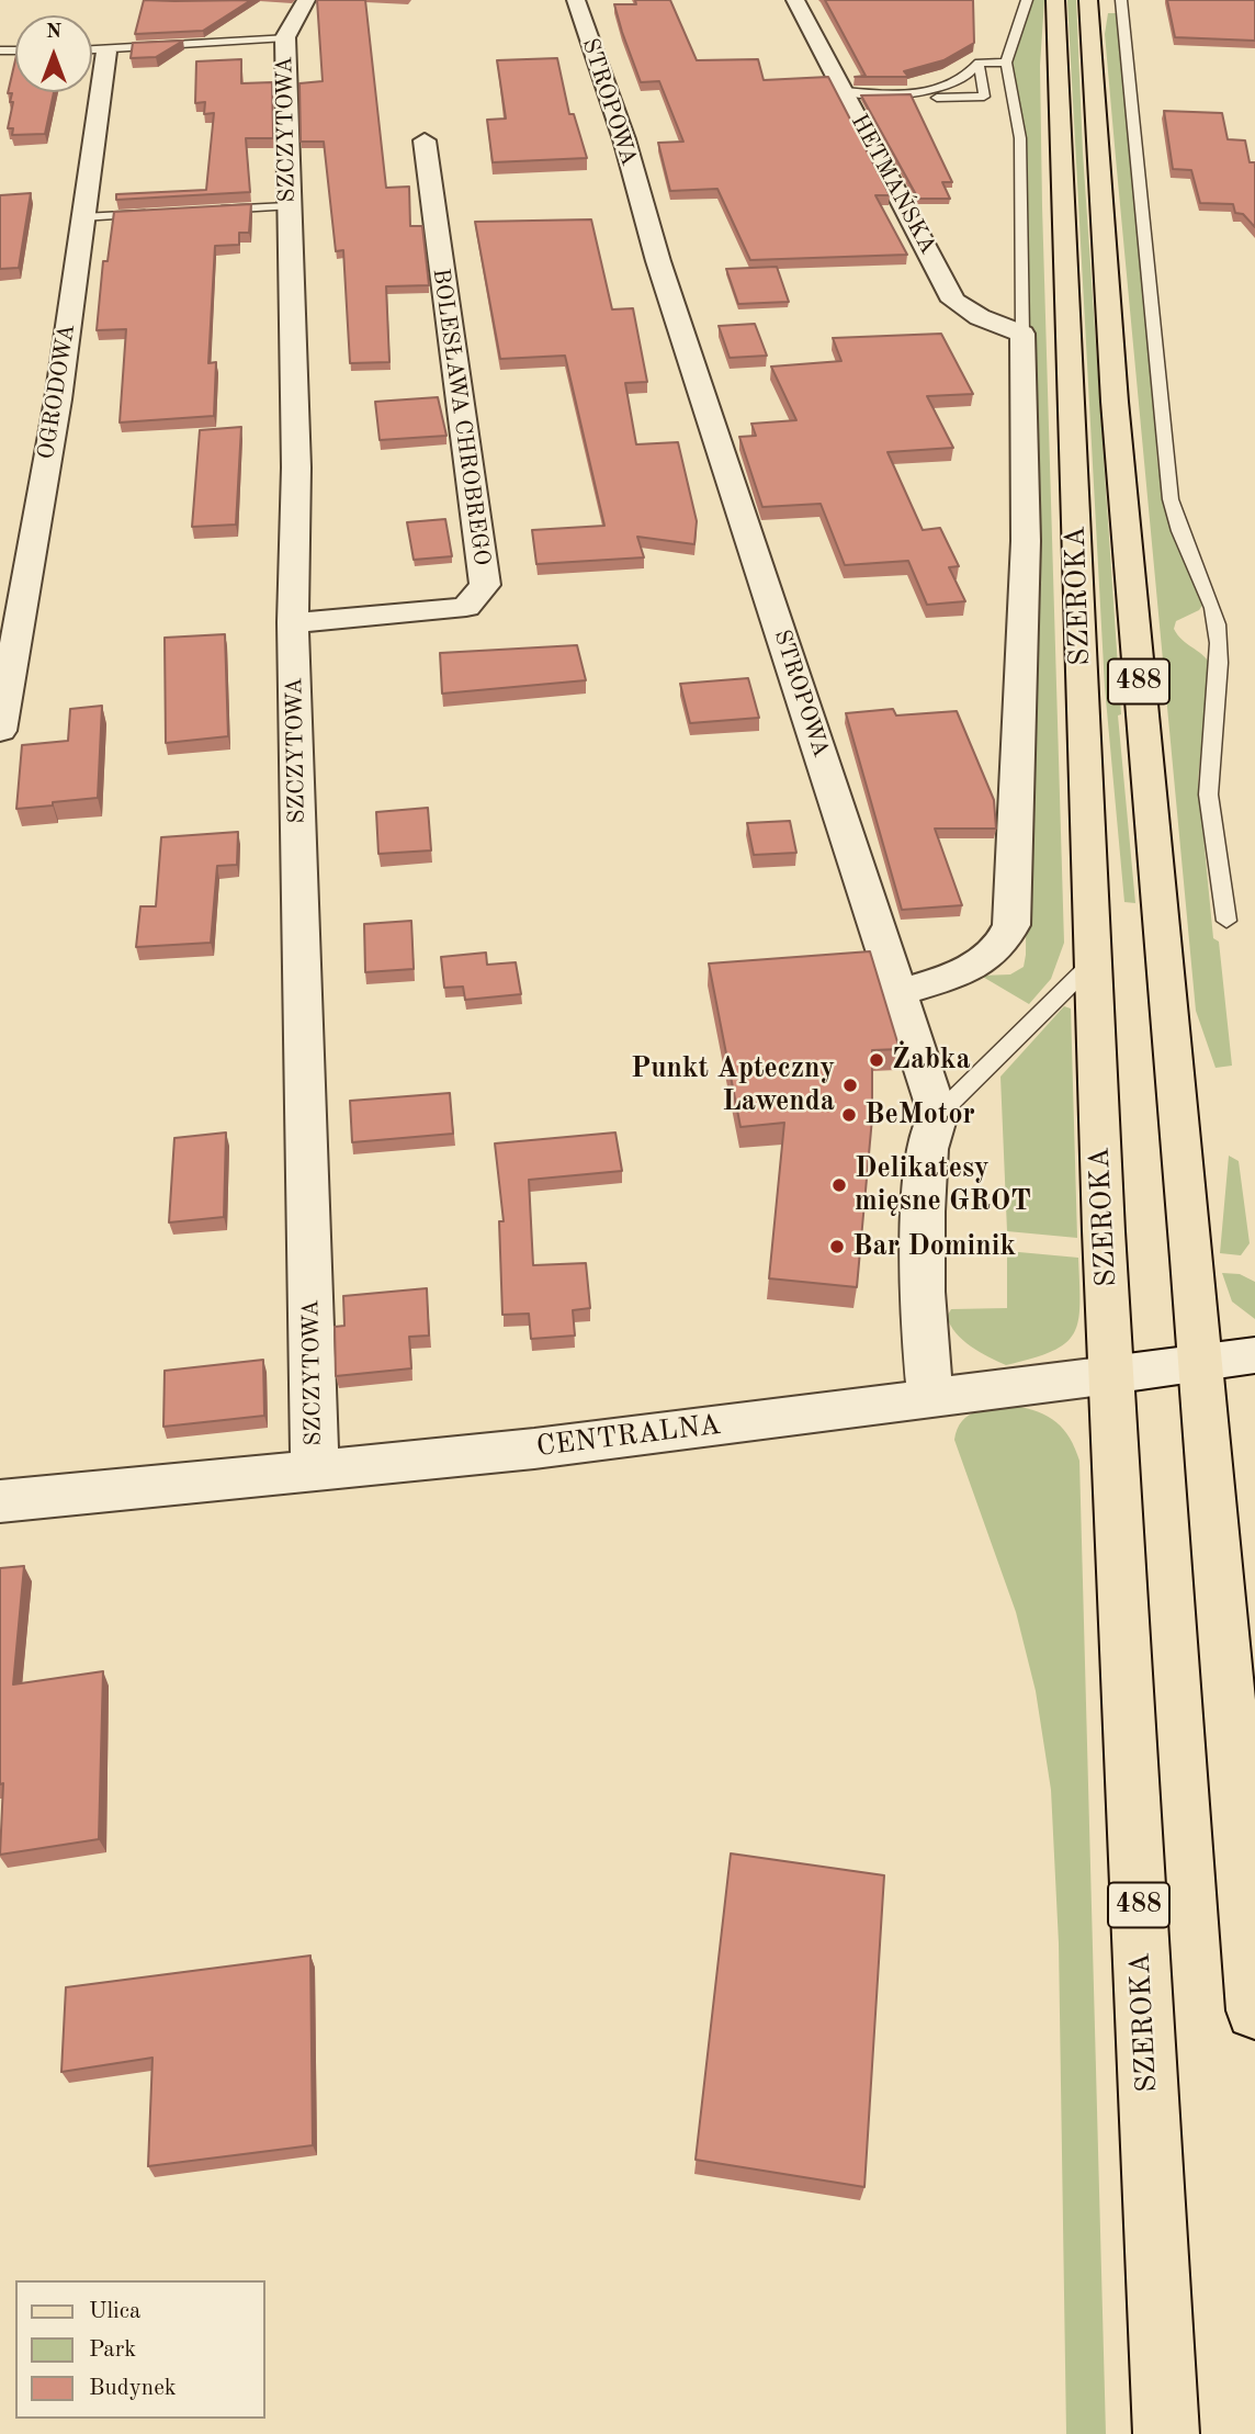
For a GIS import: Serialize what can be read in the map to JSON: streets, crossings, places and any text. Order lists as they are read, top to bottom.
{
  "streets": {
    "main road": ["SZEROKA", "488"],
    "street": [
      "STROPOWA",
      "SZCZYTOWA",
      "HETMAŃSKA",
      "OGRODOWA",
      "BOLESŁAWA CHROBREGO",
      "CENTRALNA"
    ]
  },
  "crossings": [
    ["SZCZYTOWA", "BOLESŁAWA CHROBREGO"],
    ["SZCZYTOWA", "CENTRALNA"],
    ["SZEROKA", "CENTRALNA"]
  ],
  "places": [
    "Żabka",
    "Punkt Apteczny Lawenda",
    "BeMotor",
    "Delikatesy mięsne GROT",
    "Bar Dominik"
  ],
  "legend": ["Ulica", "Park", "Budynek"],
  "north": "top"
}
